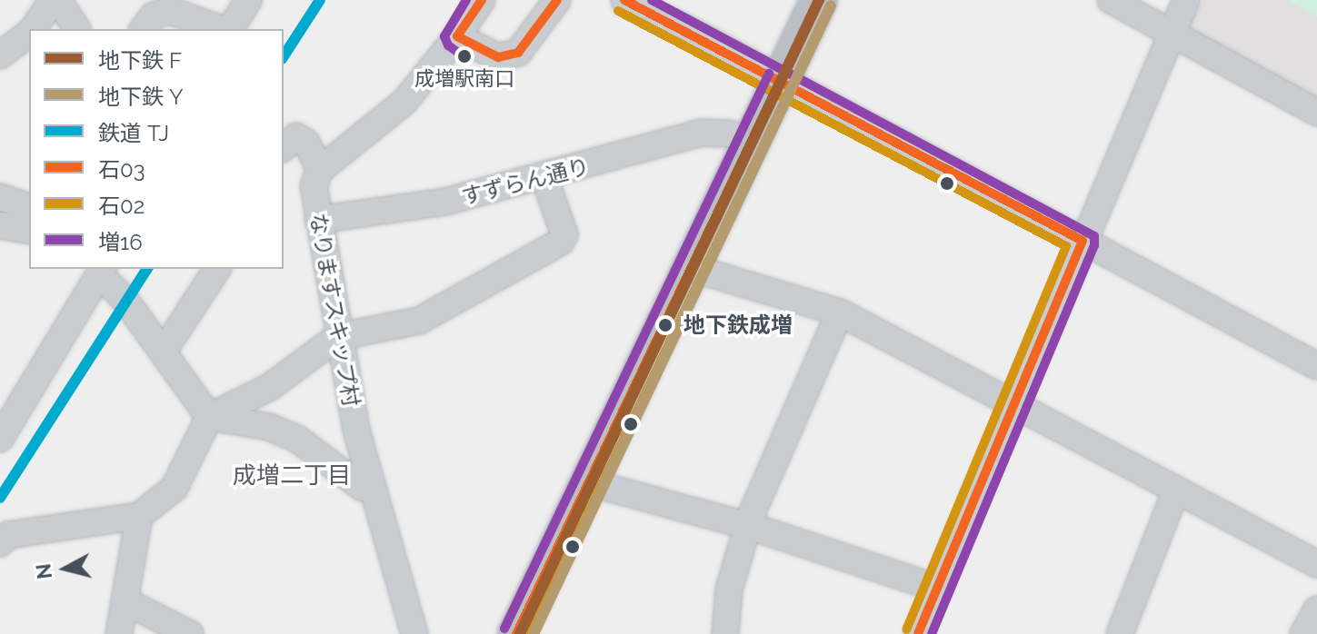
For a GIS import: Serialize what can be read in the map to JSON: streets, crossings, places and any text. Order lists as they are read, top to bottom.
{
  "streets": {
    "street": ["すずらん通り", "なりますスキップ村"]
  },
  "crossings": [
    ["すずらん通り", "なりますスキップ村"]
  ],
  "districts": ["成増二丁目"],
  "places": ["成増駅南口", "地下鉄成増"],
  "lines": [
    "metro line F",
    "rail line TJ",
    "transit line 石03",
    "transit line 増16",
    "metro line Y",
    "transit line 石02"
  ],
  "legend": [
    "地下鉄 F",
    "地下鉄 Y",
    "鉄道 TJ",
    "石03",
    "石02",
    "増16"
  ],
  "north": "left"
}
